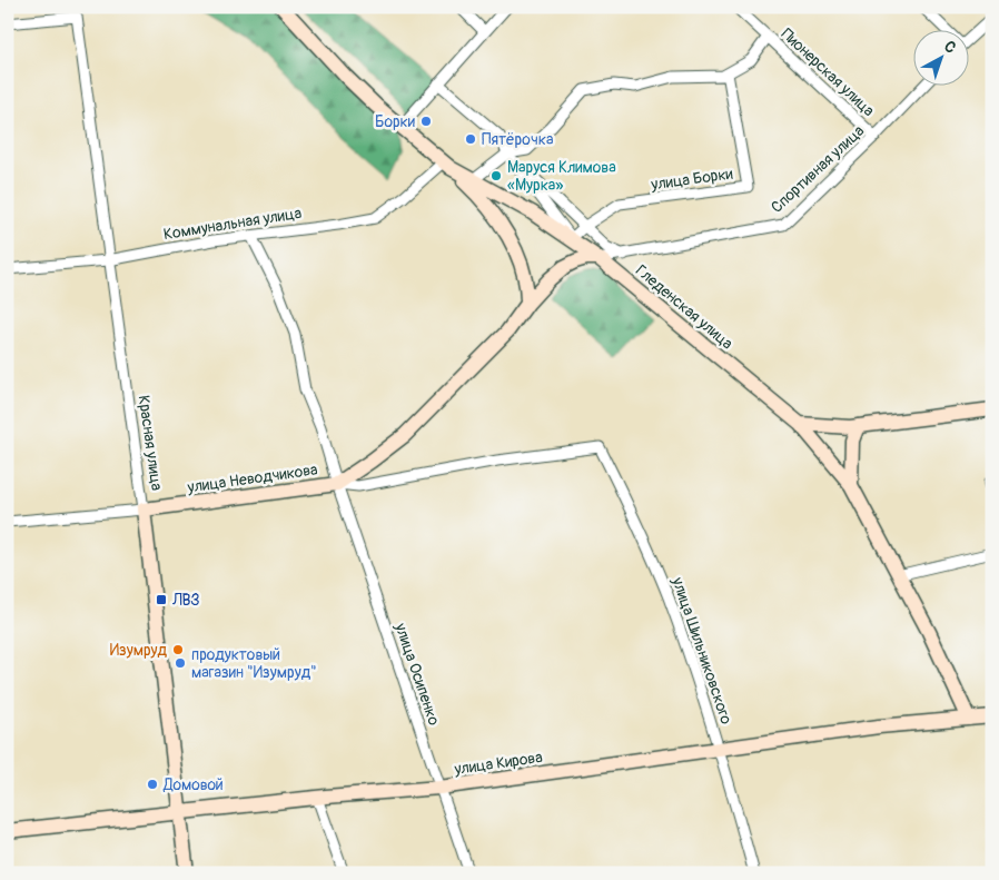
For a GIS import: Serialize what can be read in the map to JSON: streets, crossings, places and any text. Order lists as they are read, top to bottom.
{
  "streets": {
    "main road": [
      "Гледенская улица",
      "Красная улица",
      "улица Неводчикова",
      "улица Кирова"
    ],
    "street": [
      "Пионерская улица",
      "Спортивная улица",
      "улица Борки",
      "Коммунальная улица",
      "улица Шильниковского",
      "улица Осипенко"
    ]
  },
  "crossings": [
    ["Пионерская улица", "Спортивная улица"],
    ["Спортивная улица", "Гледенская улица"],
    ["Спортивная улица", "улица Неводчикова"],
    ["улица Борки", "Гледенская улица"],
    ["Коммунальная улица", "Гледенская улица"],
    ["Коммунальная улица", "Красная улица"],
    ["Коммунальная улица", "улица Осипенко"],
    ["Гледенская улица", "улица Неводчикова"],
    ["Гледенская улица", "улица Кирова"],
    ["Красная улица", "улица Неводчикова"],
    ["Красная улица", "улица Кирова"],
    ["улица Неводчикова", "улица Шильниковского"],
    ["улица Неводчикова", "улица Осипенко"],
    ["улица Шильниковского", "улица Кирова"],
    ["улица Осипенко", "улица Кирова"]
  ],
  "places": {
    "other": [
      "Борки",
      "Пятёрочка",
      "Маруся Климова «Мурка»",
      "Изумруд",
      "продуктовый магазин \"Изумруд\"",
      "Домовой"
    ],
    "transit": ["ЛВЗ"]
  },
  "north": "top right"
}
